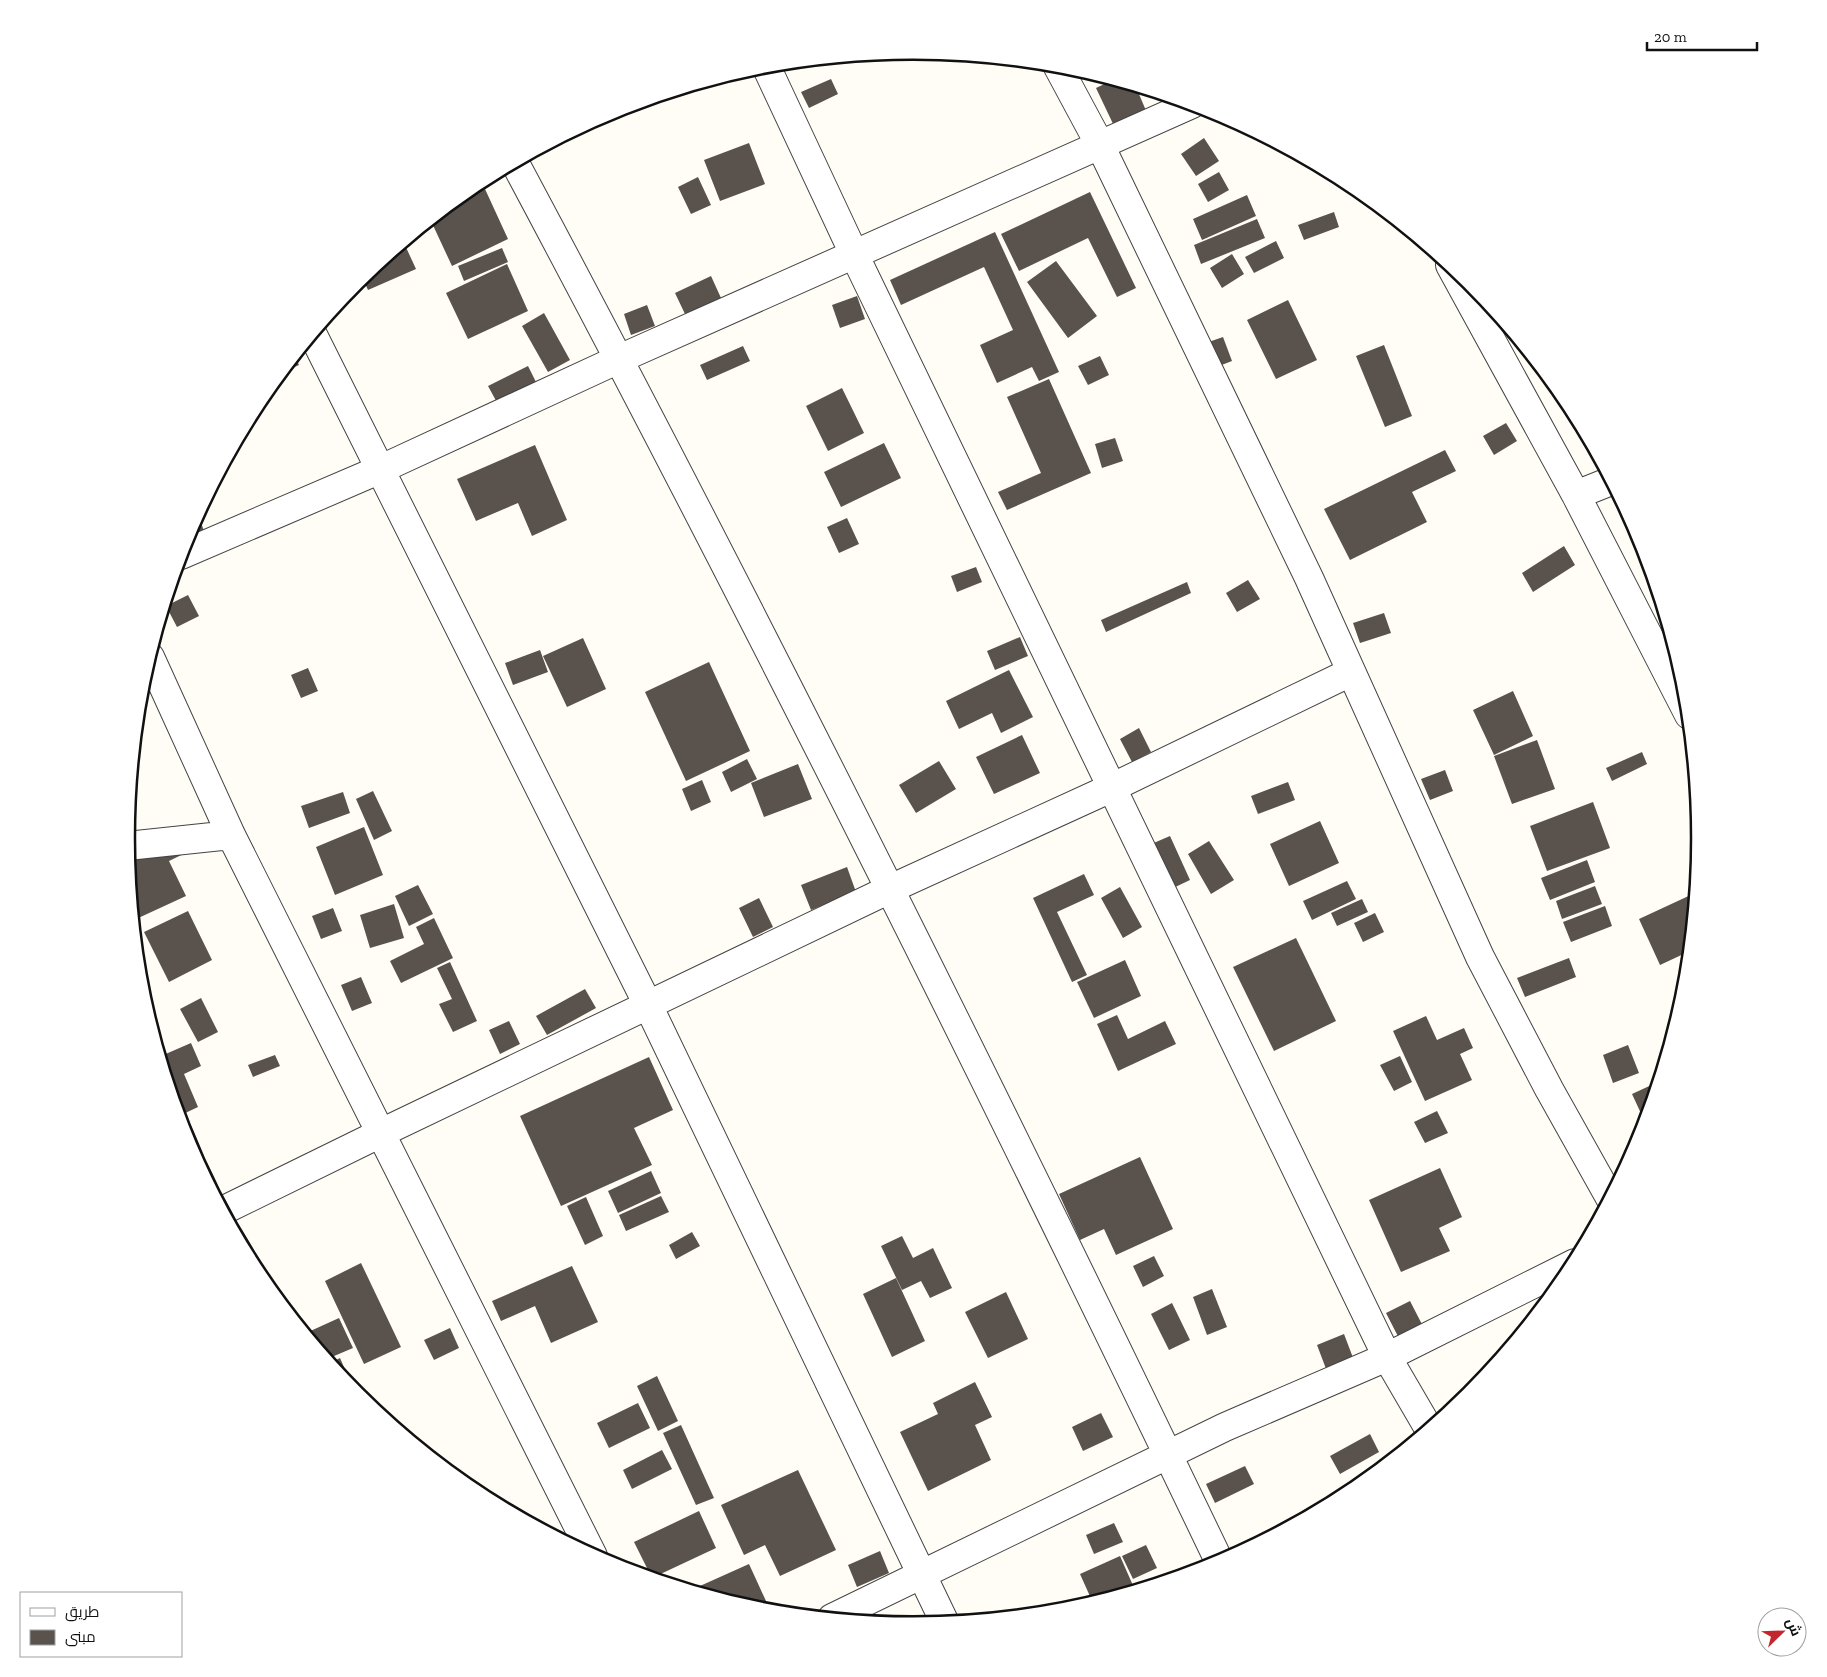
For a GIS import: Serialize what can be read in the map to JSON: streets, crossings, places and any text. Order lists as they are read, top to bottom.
{
  "legend": ["طريق", "مبنى"],
  "scale_bar": "20 m",
  "north": "top right"
}
